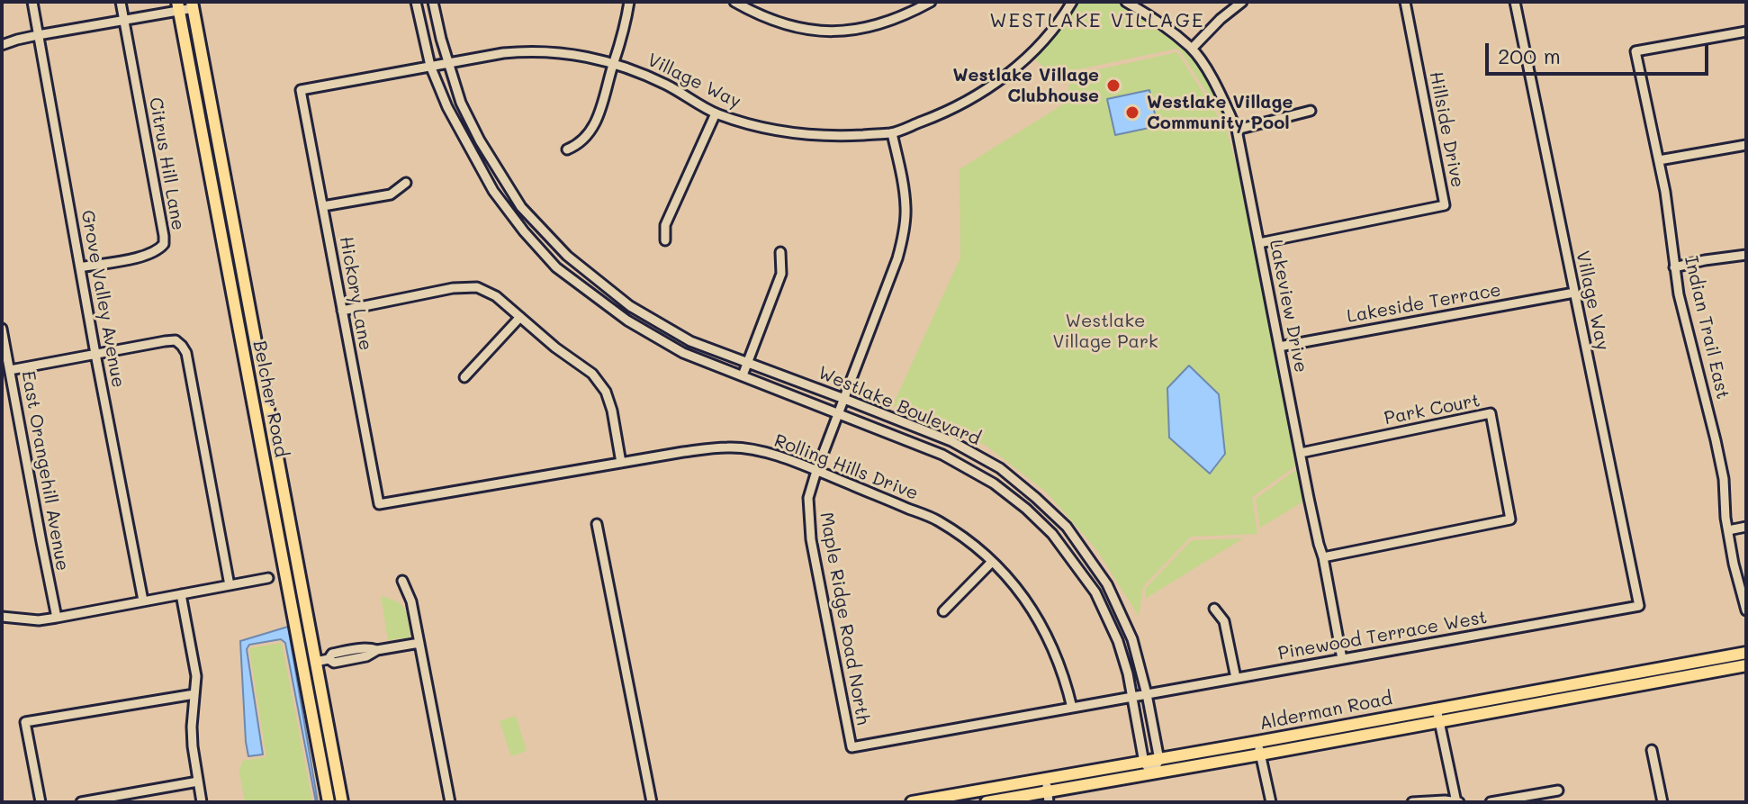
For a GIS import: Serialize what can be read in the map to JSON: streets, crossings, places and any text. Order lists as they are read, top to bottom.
{
  "streets": {
    "main road": ["Belcher Road", "Alderman Road"],
    "street": [
      "Village Way",
      "Hillside Drive",
      "Citrus Hill Lane",
      "Hickory Lane",
      "Grove Valley Avenue",
      "Lakeside Terrace",
      "Lakeview Drive",
      "Indian Trail East",
      "Westlake Boulevard",
      "Park Court",
      "Rolling Hills Drive",
      "East Orangehill Avenue",
      "Maple Ridge Road North",
      "Pinewood Terrace West"
    ]
  },
  "crossings": [
    ["Village Way", "Hickory Lane"],
    ["Village Way", "Lakeside Terrace"],
    ["Village Way", "Westlake Boulevard"],
    ["Village Way", "Maple Ridge Road North"],
    ["Village Way", "Pinewood Terrace West"],
    ["Hillside Drive", "Lakeview Drive"],
    ["Citrus Hill Lane", "Grove Valley Avenue"],
    ["Hickory Lane", "Rolling Hills Drive"],
    ["Lakeside Terrace", "Lakeview Drive"],
    ["Lakeview Drive", "Park Court"],
    ["Lakeview Drive", "Pinewood Terrace West"],
    ["Westlake Boulevard", "Maple Ridge Road North"],
    ["Westlake Boulevard", "Pinewood Terrace West"],
    ["Westlake Boulevard", "Alderman Road"],
    ["Rolling Hills Drive", "Maple Ridge Road North"],
    ["Rolling Hills Drive", "Pinewood Terrace West"],
    ["Maple Ridge Road North", "Pinewood Terrace West"]
  ],
  "districts": ["WESTLAKE VILLAGE"],
  "parks": ["Westlake Village Park"],
  "places": ["Westlake Village Clubhouse", "Westlake Village Community Pool"],
  "scale_bar": "200 m"
}
